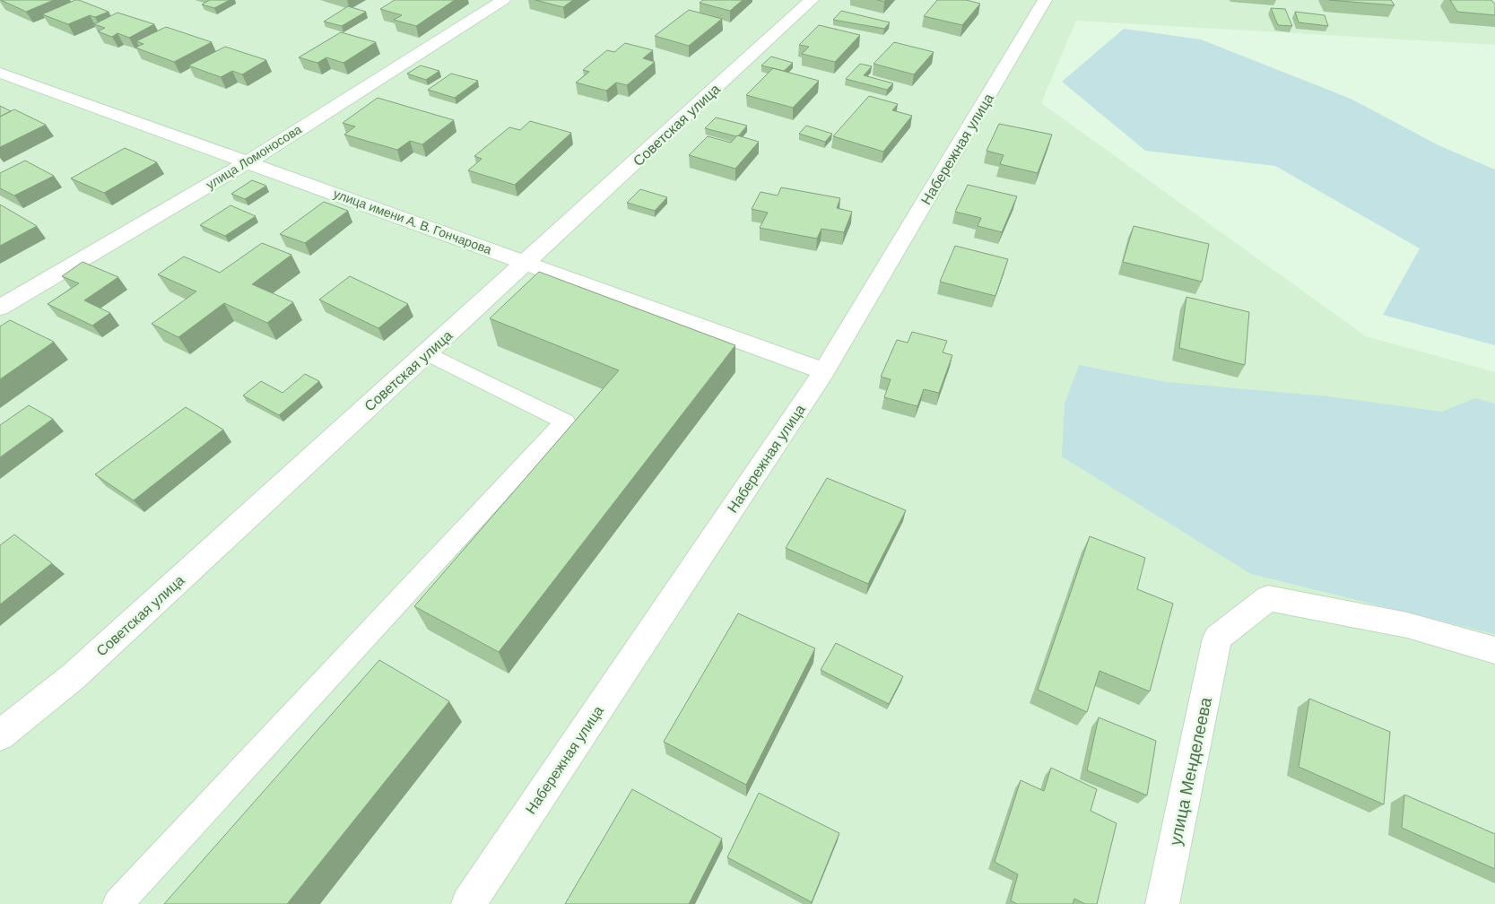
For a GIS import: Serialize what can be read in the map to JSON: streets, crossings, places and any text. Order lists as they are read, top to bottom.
{
  "streets": {
    "street": [
      "Советская улица",
      "Набережная улица",
      "улица Ломоносова",
      "улица имени А. В. Гончарова",
      "улица Менделеева"
    ]
  },
  "crossings": [
    ["Советская улица", "улица имени А. В. Гончарова"],
    ["Набережная улица", "улица имени А. В. Гончарова"],
    ["улица Ломоносова", "улица имени А. В. Гончарова"]
  ]
}
